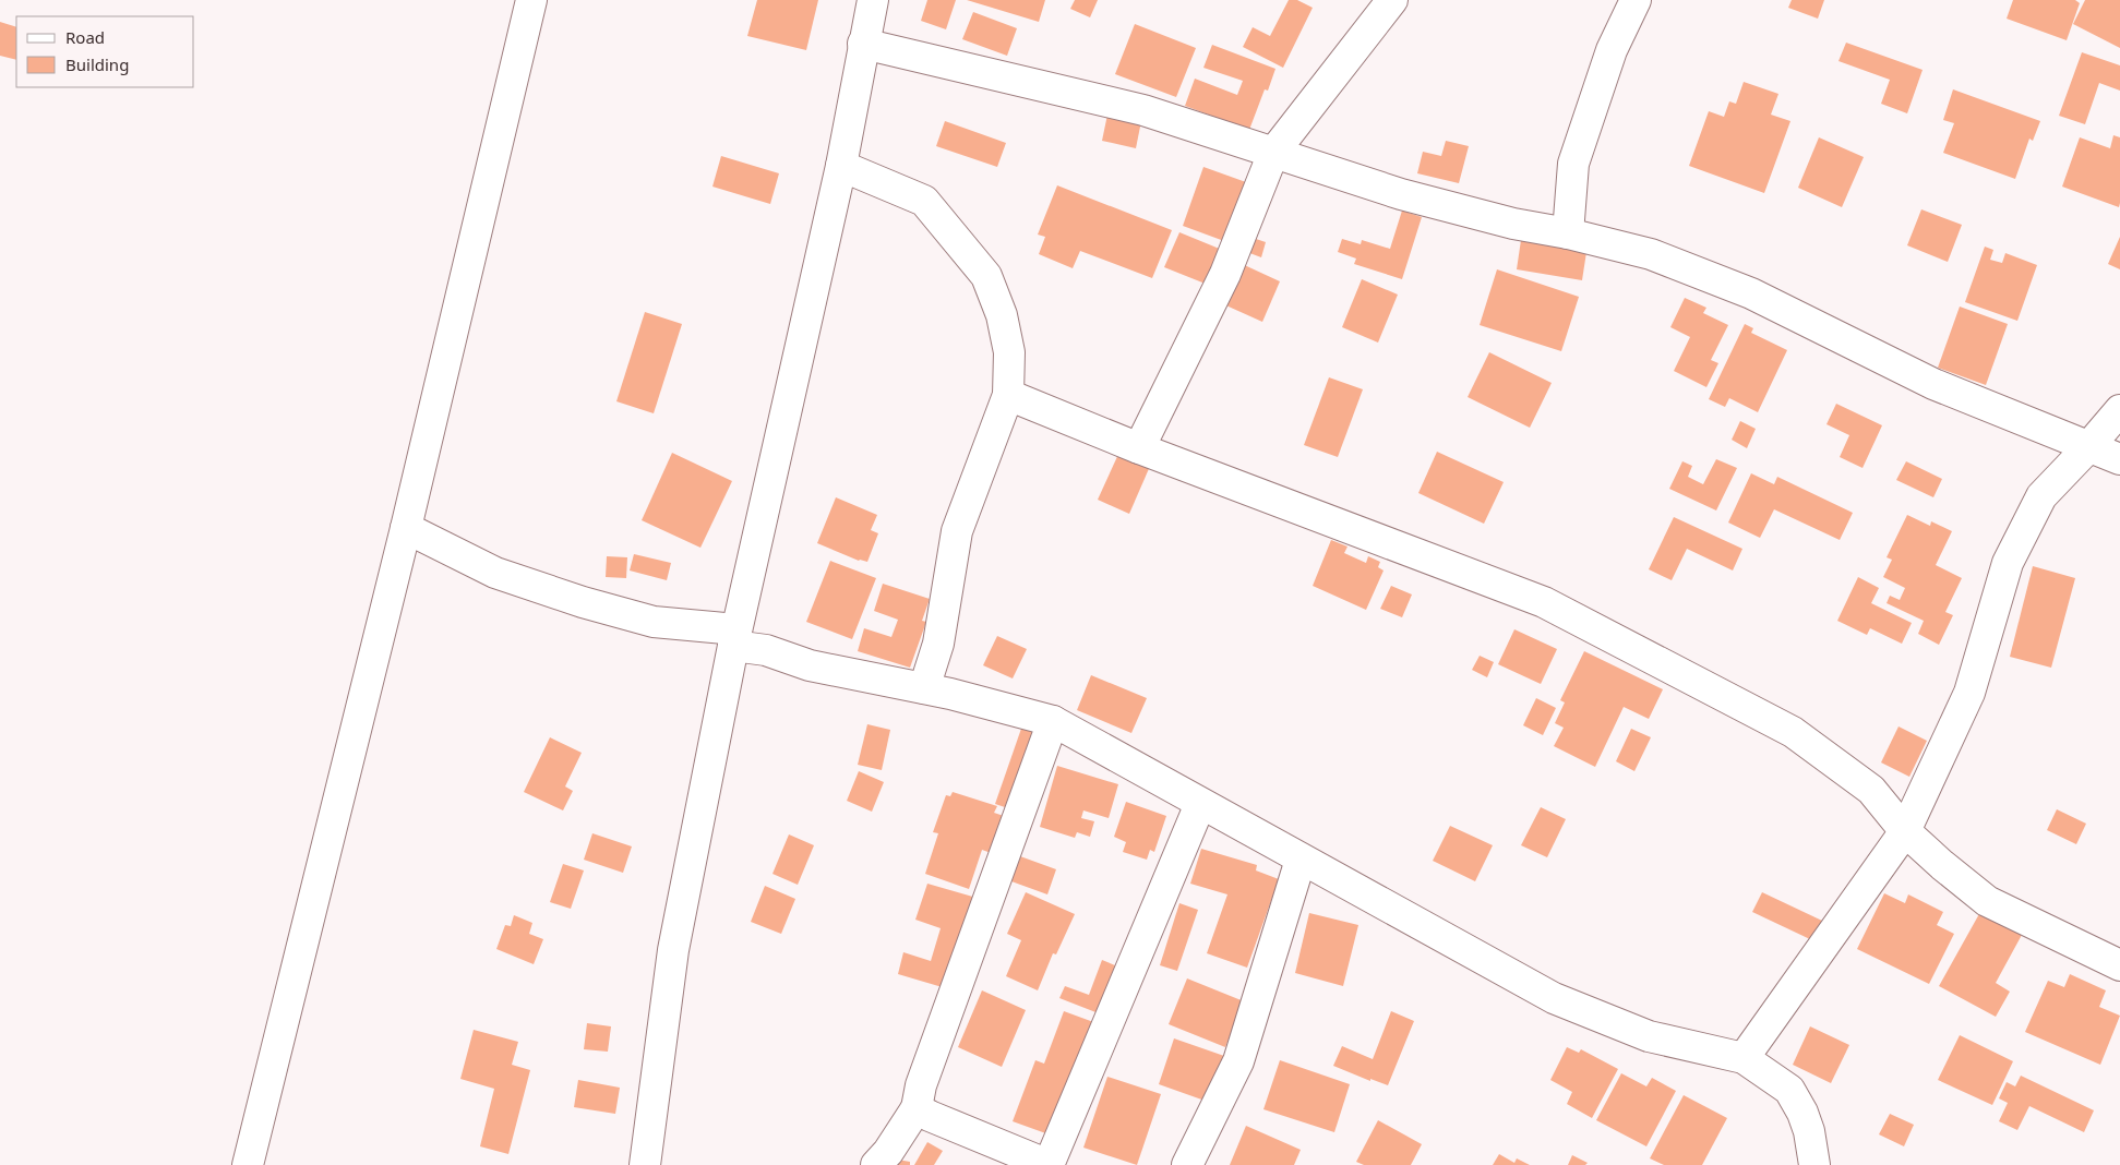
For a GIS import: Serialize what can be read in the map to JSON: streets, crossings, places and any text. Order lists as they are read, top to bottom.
{
  "legend": ["Road", "Building"]
}
